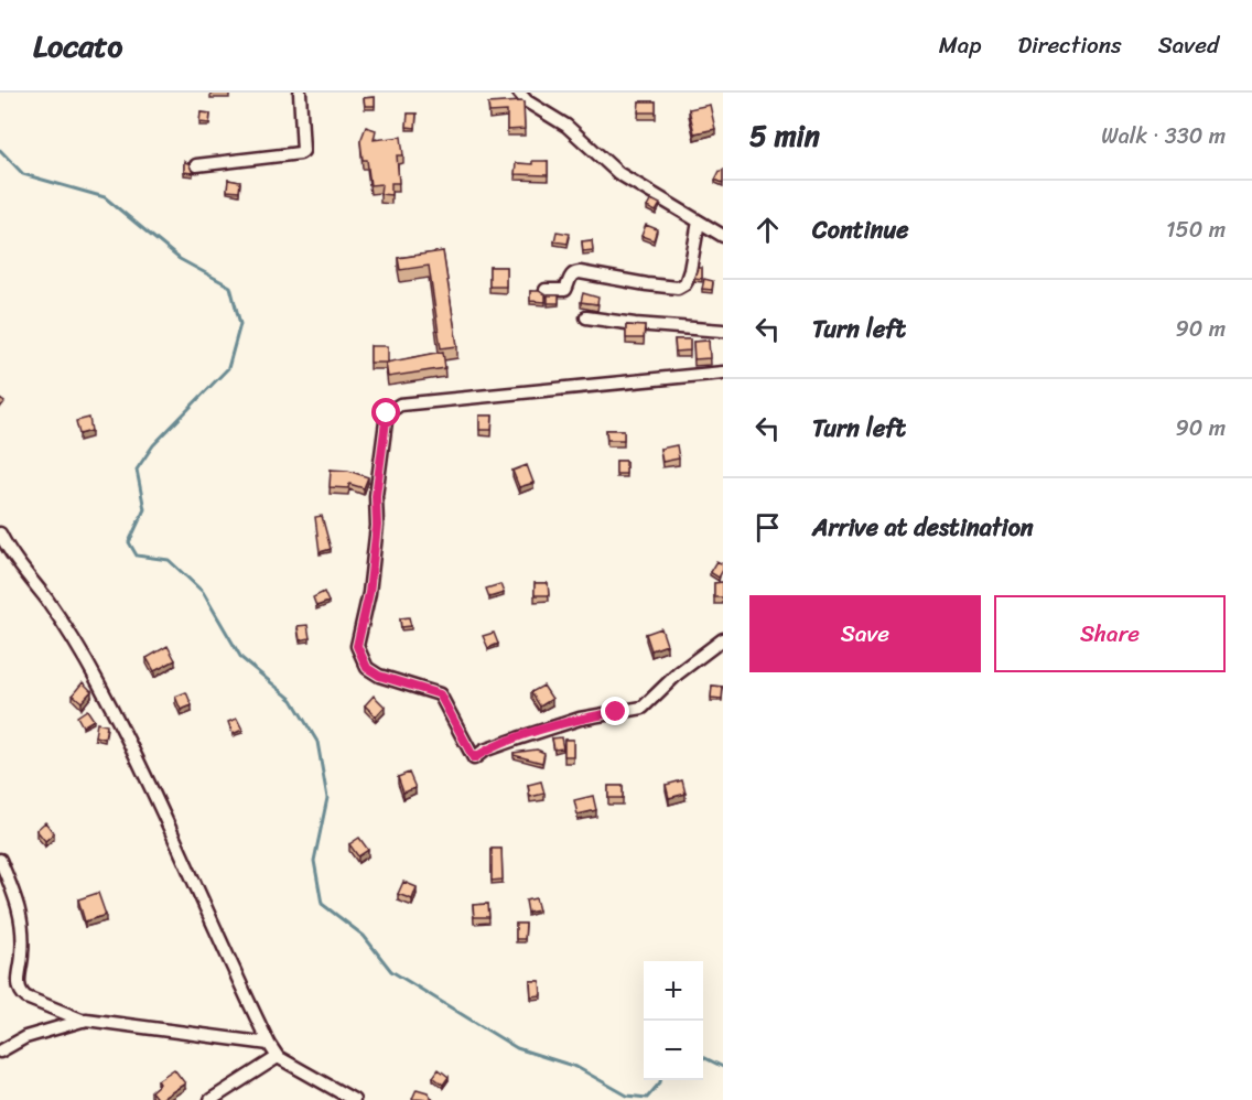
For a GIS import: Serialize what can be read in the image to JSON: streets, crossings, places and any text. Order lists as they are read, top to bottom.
{
  "page": {
    "header": "Locato",
    "nav": ["Map", "Directions", "Saved"],
    "heading": ["5 min", "Walk · 330 m"],
    "list": [
      ["Continue", "150 m"],
      ["Turn left", "90 m"],
      ["Turn left", "90 m"],
      "Arrive at destination"
    ],
    "buttons": ["Save", "Share"],
    "map_buttons": ["+", "−"]
  }
}
